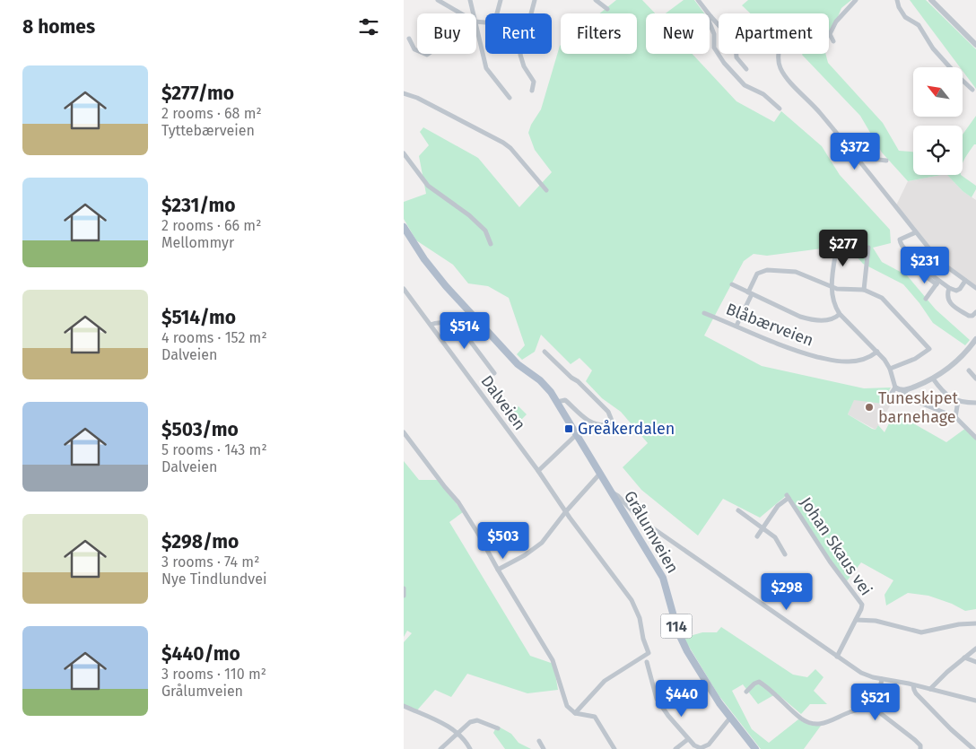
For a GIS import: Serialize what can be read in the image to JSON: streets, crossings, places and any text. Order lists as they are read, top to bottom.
{
  "streets": {
    "main road": ["Grålumveien", "114"],
    "street": ["Blåbærveien", "Dalveien", "Johan Skaus vei"]
  },
  "places": {
    "other": ["Tuneskipet barnehage"],
    "transit": ["Greåkerdalen"]
  },
  "north": "top left",
  "page": {
    "heading": "8 homes",
    "chip": [
      "Buy",
      "Rent",
      "Filters",
      "New",
      "Apartment"
    ],
    "list": [
      {
        "name": "$277/mo",
        "note": "2 rooms · 68 m² · Tyttebærveien"
      },
      {
        "name": "$231/mo",
        "note": "2 rooms · 66 m² · Mellommyr"
      },
      {
        "name": "$514/mo",
        "note": "4 rooms · 152 m² · Dalveien"
      },
      {
        "name": "$503/mo",
        "note": "5 rooms · 143 m² · Dalveien"
      },
      {
        "name": "$298/mo",
        "note": "3 rooms · 74 m² · Nye Tindlundvei"
      },
      {
        "name": "$440/mo",
        "note": "3 rooms · 110 m² · Grålumveien"
      }
    ],
    "price": [
      "$372",
      "$277",
      "$231",
      "$514",
      "$503",
      "$298",
      "$440",
      "$521"
    ]
  }
}
